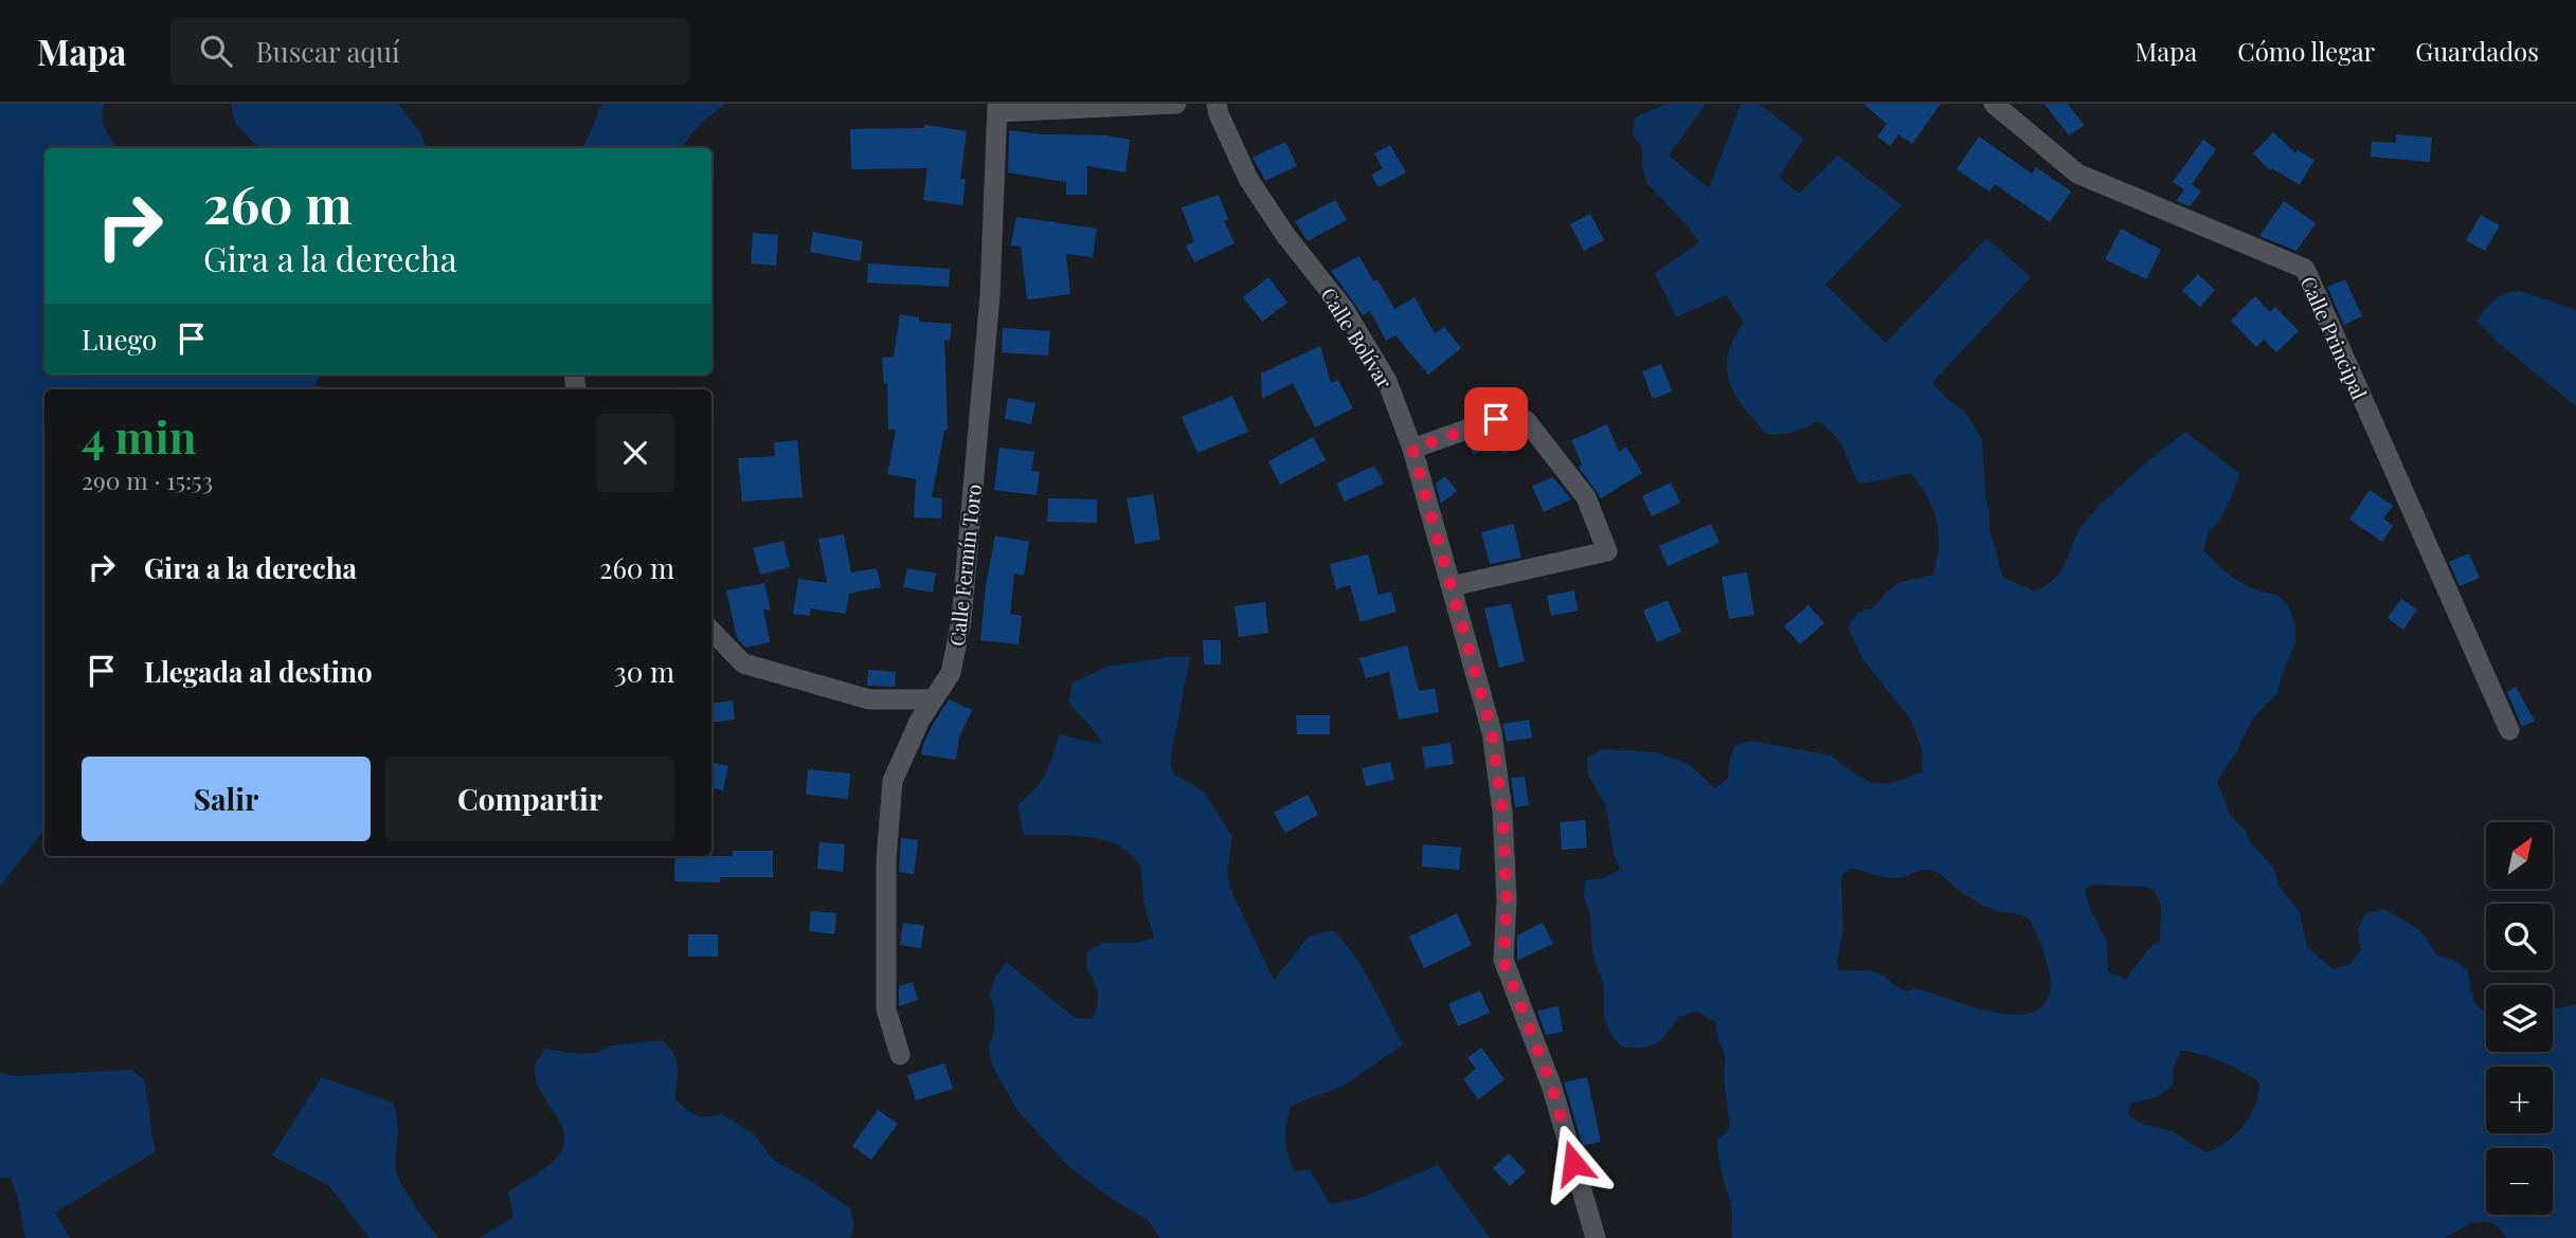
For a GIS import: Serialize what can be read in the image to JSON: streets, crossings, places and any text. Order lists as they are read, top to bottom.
{
  "streets": {
    "street": ["Calle Bolívar", "Calle Principal", "Calle Fermín Toro"]
  },
  "north": "top right",
  "page": {
    "header": "Mapa",
    "search": "Buscar aquí",
    "nav": ["Mapa", "Cómo llegar", "Guardados"],
    "turn": ["260 m", "Gira a la derecha"],
    "then": "Luego",
    "heading": ["4 min", "290 m · 15:53"],
    "list": [
      {
        "name": "Gira a la derecha",
        "value": "260 m"
      },
      {
        "name": "Llegada al destino",
        "value": "30 m"
      }
    ],
    "buttons": ["Salir", "Compartir"],
    "map_buttons": ["+", "−"]
  }
}
